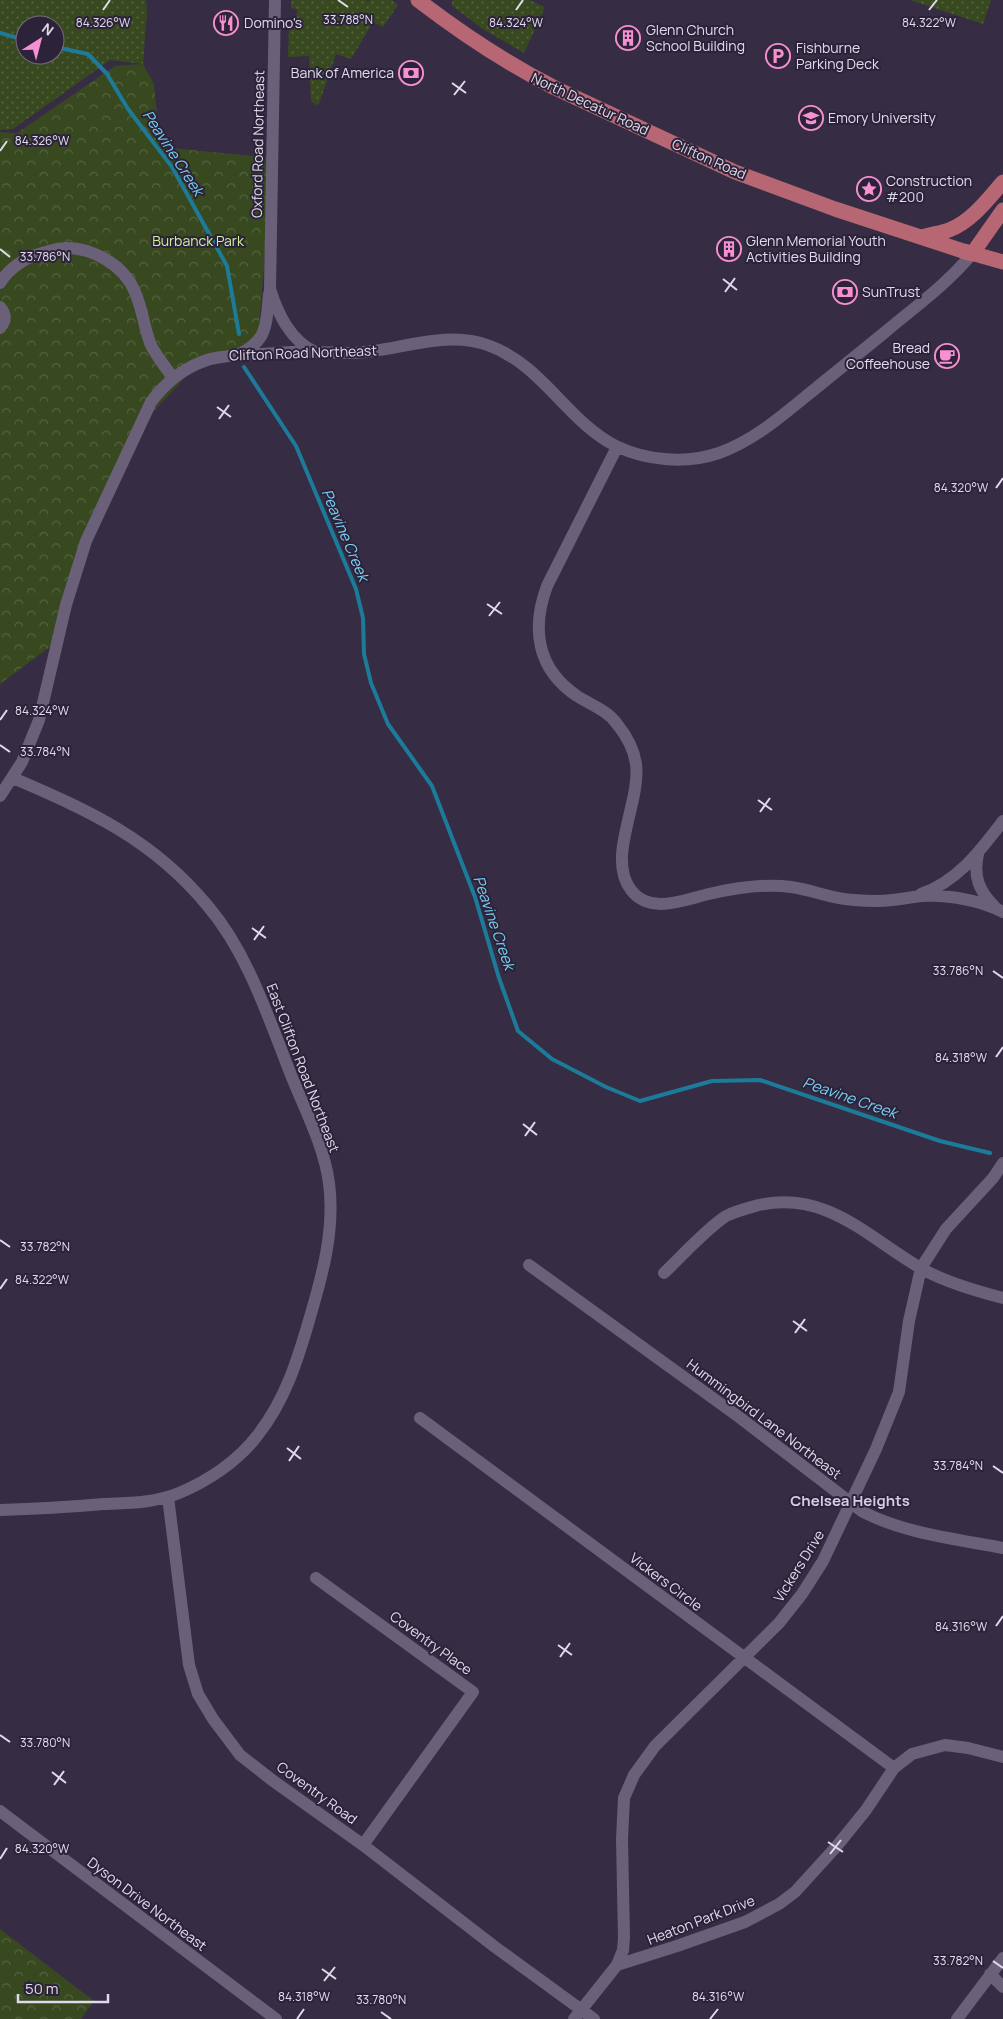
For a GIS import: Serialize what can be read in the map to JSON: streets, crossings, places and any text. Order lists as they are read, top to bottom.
{
  "streets": {
    "main road": ["Clifton Road"],
    "street": [
      "Oxford Road Northeast",
      "Clifton Road Northeast",
      "East Clifton Road Northeast",
      "Hummingbird Lane Northeast",
      "Vickers Drive",
      "Vickers Circle",
      "Coventry Place",
      "Coventry Road",
      "Dyson Drive Northeast",
      "Heaton Park Drive"
    ]
  },
  "crossings": [
    ["Oxford Road Northeast", "Clifton Road Northeast"],
    ["Clifton Road Northeast", "East Clifton Road Northeast"],
    ["East Clifton Road Northeast", "Coventry Road"],
    ["Hummingbird Lane Northeast", "Vickers Drive"],
    ["Vickers Drive", "Vickers Circle"],
    ["Vickers Drive", "Heaton Park Drive"],
    ["Vickers Circle", "Heaton Park Drive"],
    ["Coventry Place", "Coventry Road"]
  ],
  "districts": ["Chelsea Heights"],
  "water": ["Peavine Creek"],
  "parks": ["Burbanck Park"],
  "places": {
    "restaurant": ["Domino's"],
    "building": ["Glenn Church School Building", "Glenn Memorial Youth Activities Building"],
    "parking": ["Fishburne Parking Deck"],
    "bank": ["Bank of America", "SunTrust"],
    "school or university": ["Emory University"],
    "place": ["Construction #200"],
    "cafe": ["Bread Coffeehouse"]
  },
  "scale_bar": "50 m",
  "north": "top right",
  "coordinates": [
    "33.788°N",
    "84.326°W",
    "84.322°W",
    "84.324°W",
    "33.786°N",
    "84.320°W",
    "33.784°N",
    "84.318°W",
    "33.782°N",
    "84.316°W",
    "33.780°N"
  ]
}
